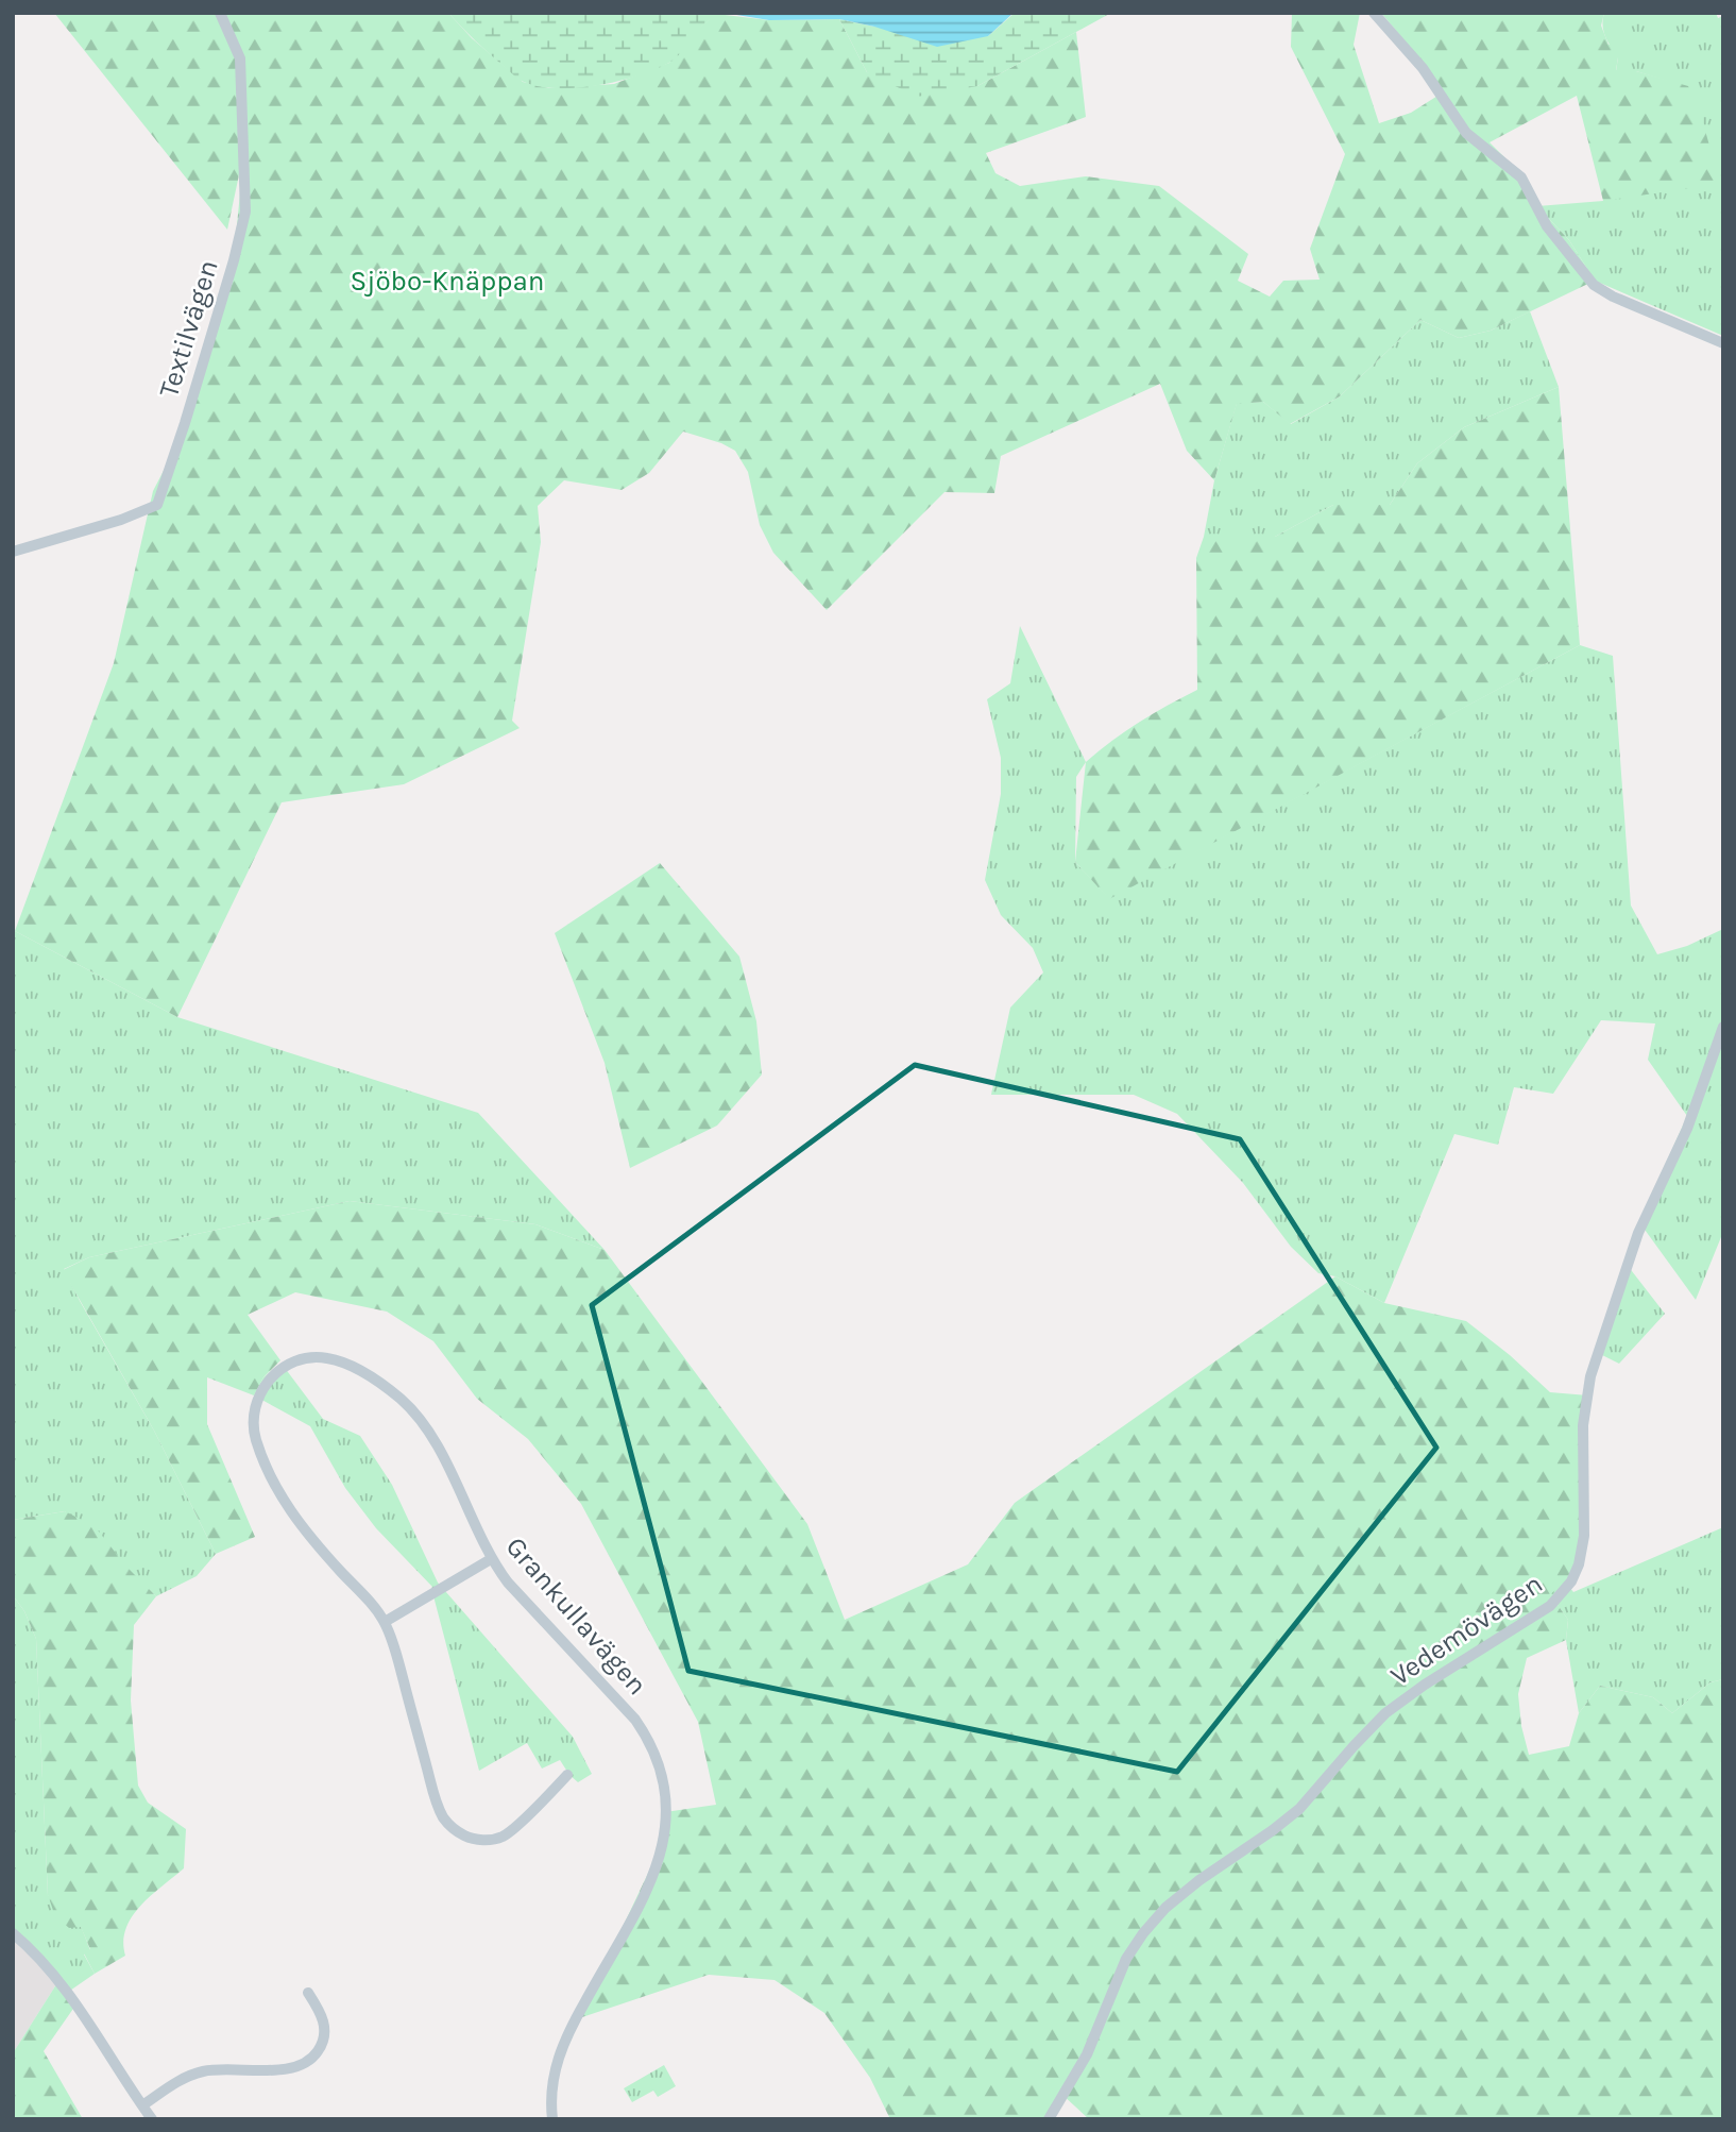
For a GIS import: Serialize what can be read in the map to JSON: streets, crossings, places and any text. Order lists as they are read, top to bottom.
{
  "streets": {
    "street": ["Textilvägen", "Grankullavägen", "Vedemövägen"]
  },
  "parks": ["Sjöbo-Knäppan"]
}
